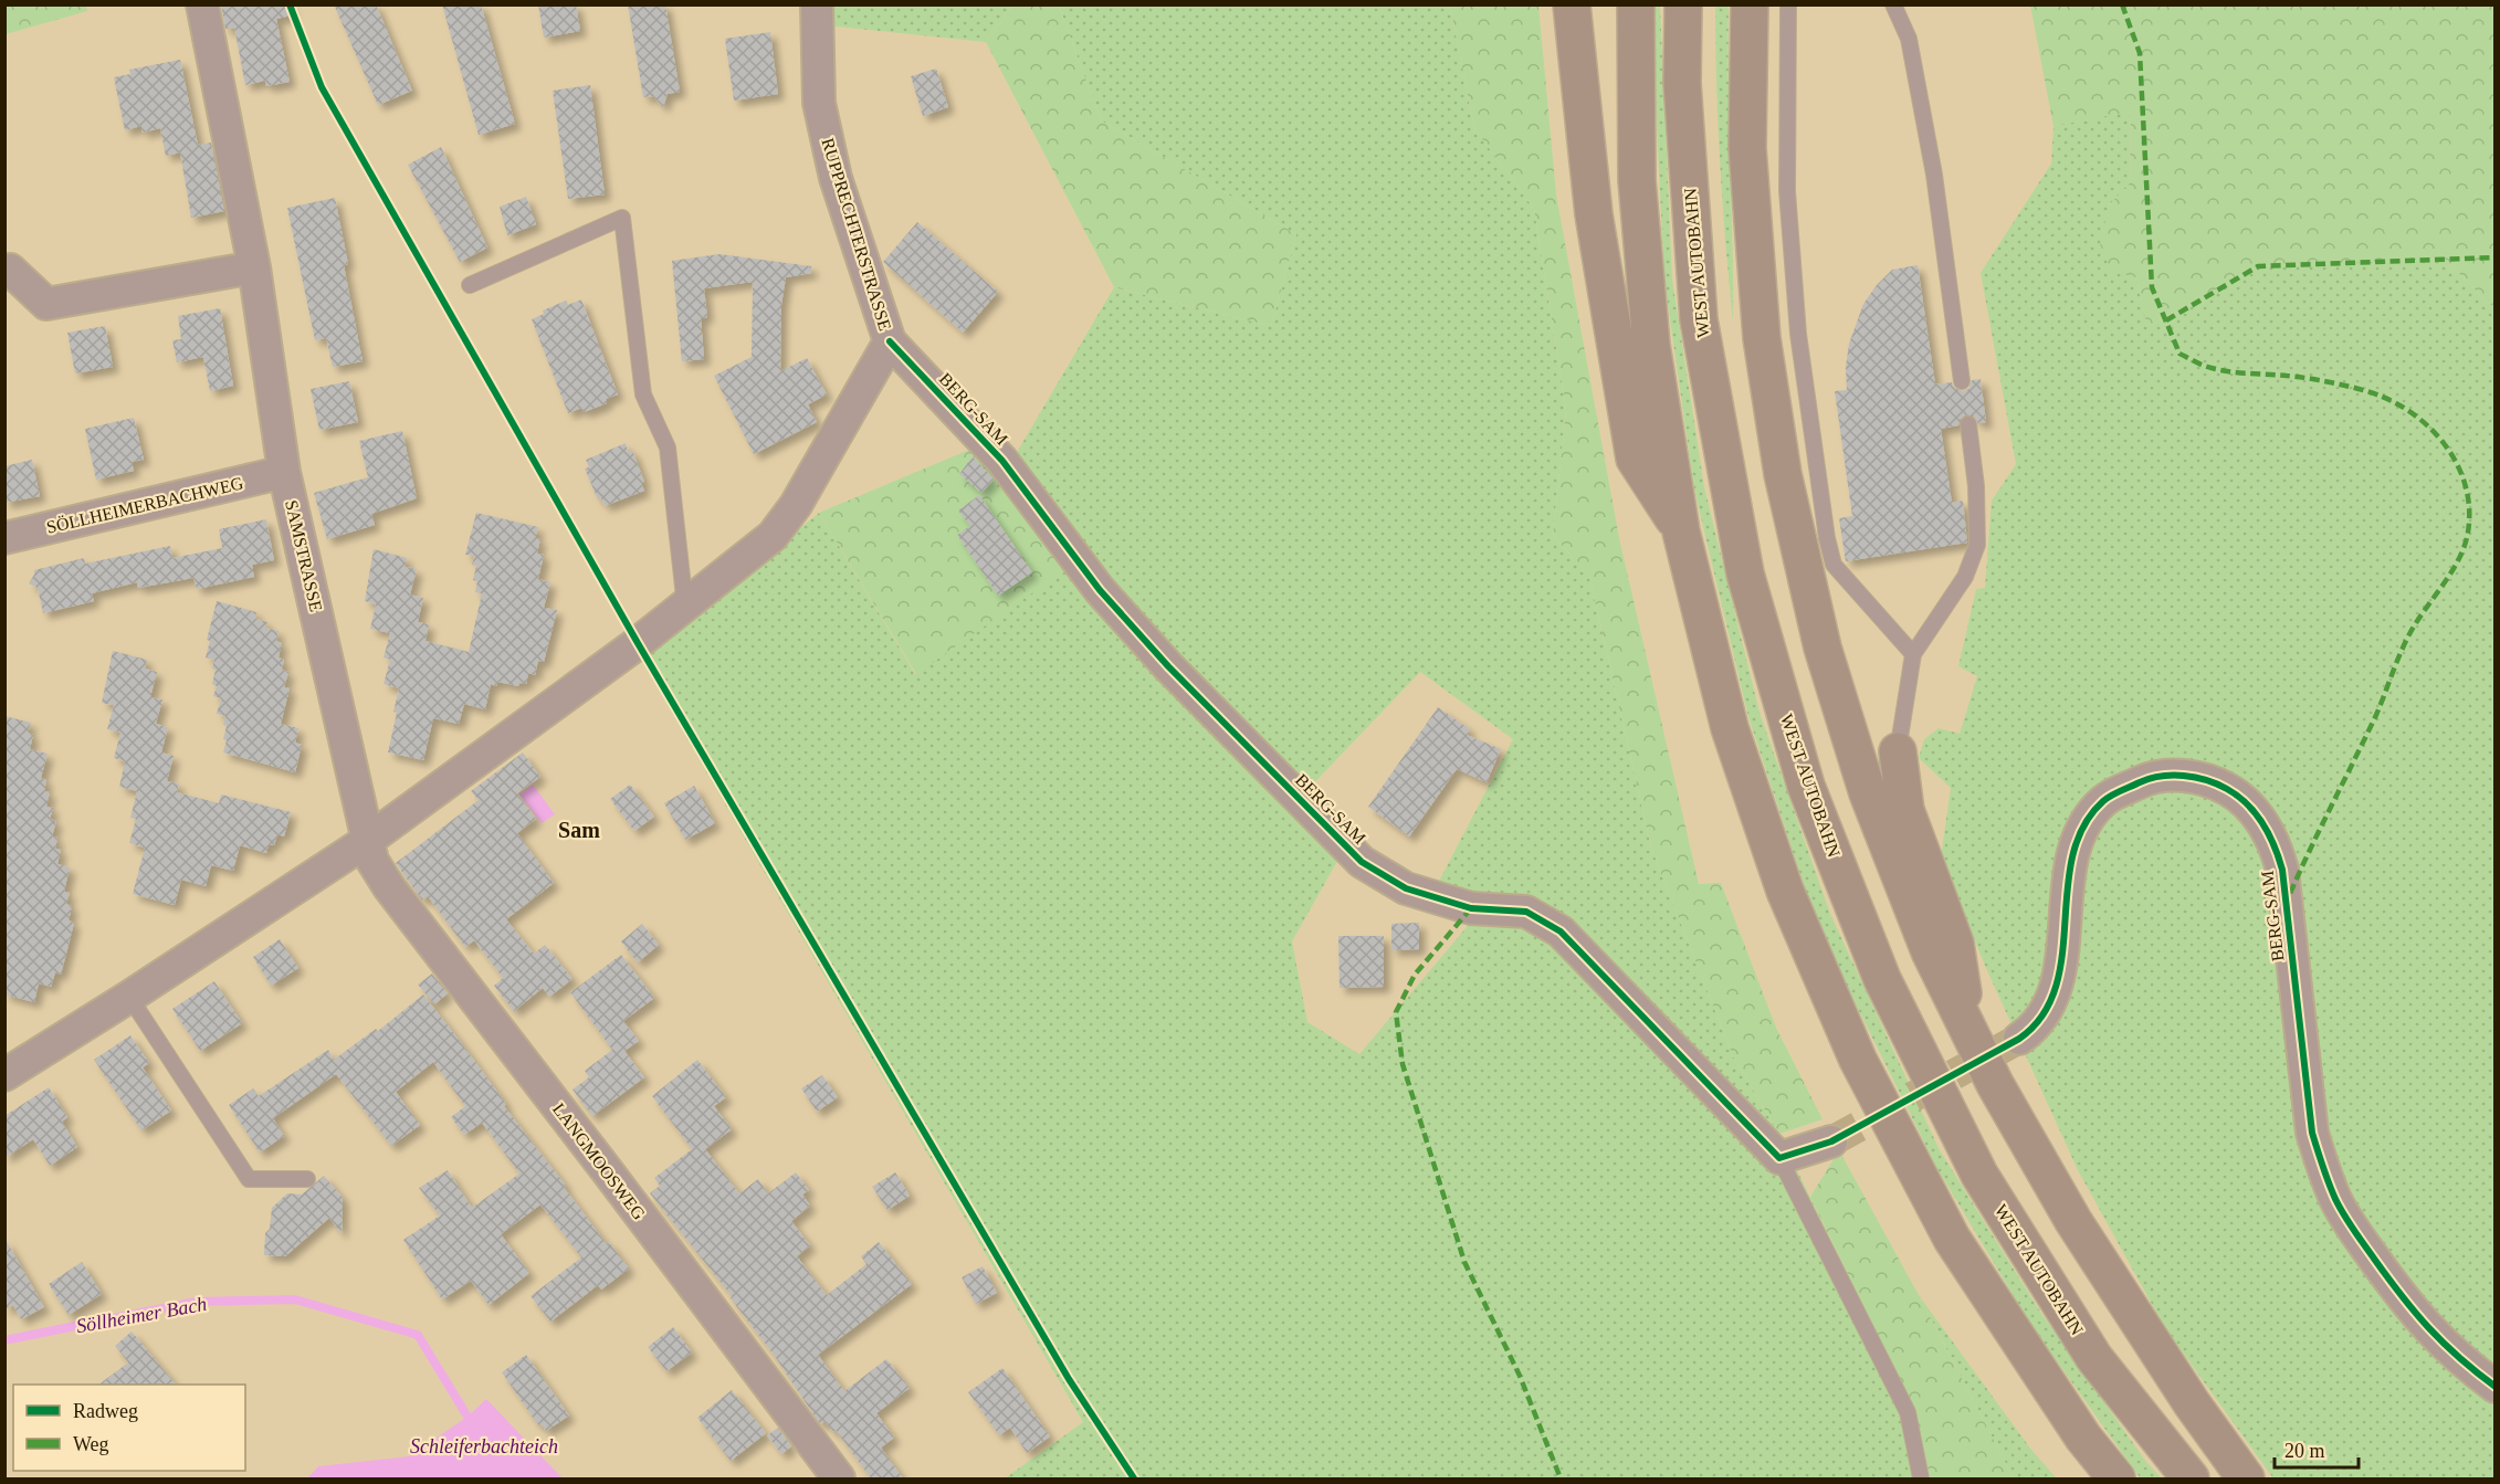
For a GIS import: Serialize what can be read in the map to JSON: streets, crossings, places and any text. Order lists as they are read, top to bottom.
{
  "streets": {
    "highway": ["WEST AUTOBAHN"],
    "street": [
      "RUPPRECHTERSTRASSE",
      "BERG-SAM",
      "SÖLLHEIMERBACHWEG",
      "SAMSTRASSE",
      "LANGMOOSWEG"
    ]
  },
  "crossings": [
    ["RUPPRECHTERSTRASSE", "BERG-SAM"],
    ["RUPPRECHTERSTRASSE", "SAMSTRASSE"],
    ["RUPPRECHTERSTRASSE", "LANGMOOSWEG"],
    ["SÖLLHEIMERBACHWEG", "SAMSTRASSE"],
    ["SAMSTRASSE", "LANGMOOSWEG"]
  ],
  "districts": ["Sam"],
  "water": ["Söllheimer Bach", "Schleiferbachteich"],
  "legend": ["Radweg", "Weg"],
  "scale_bar": "20 m"
}
